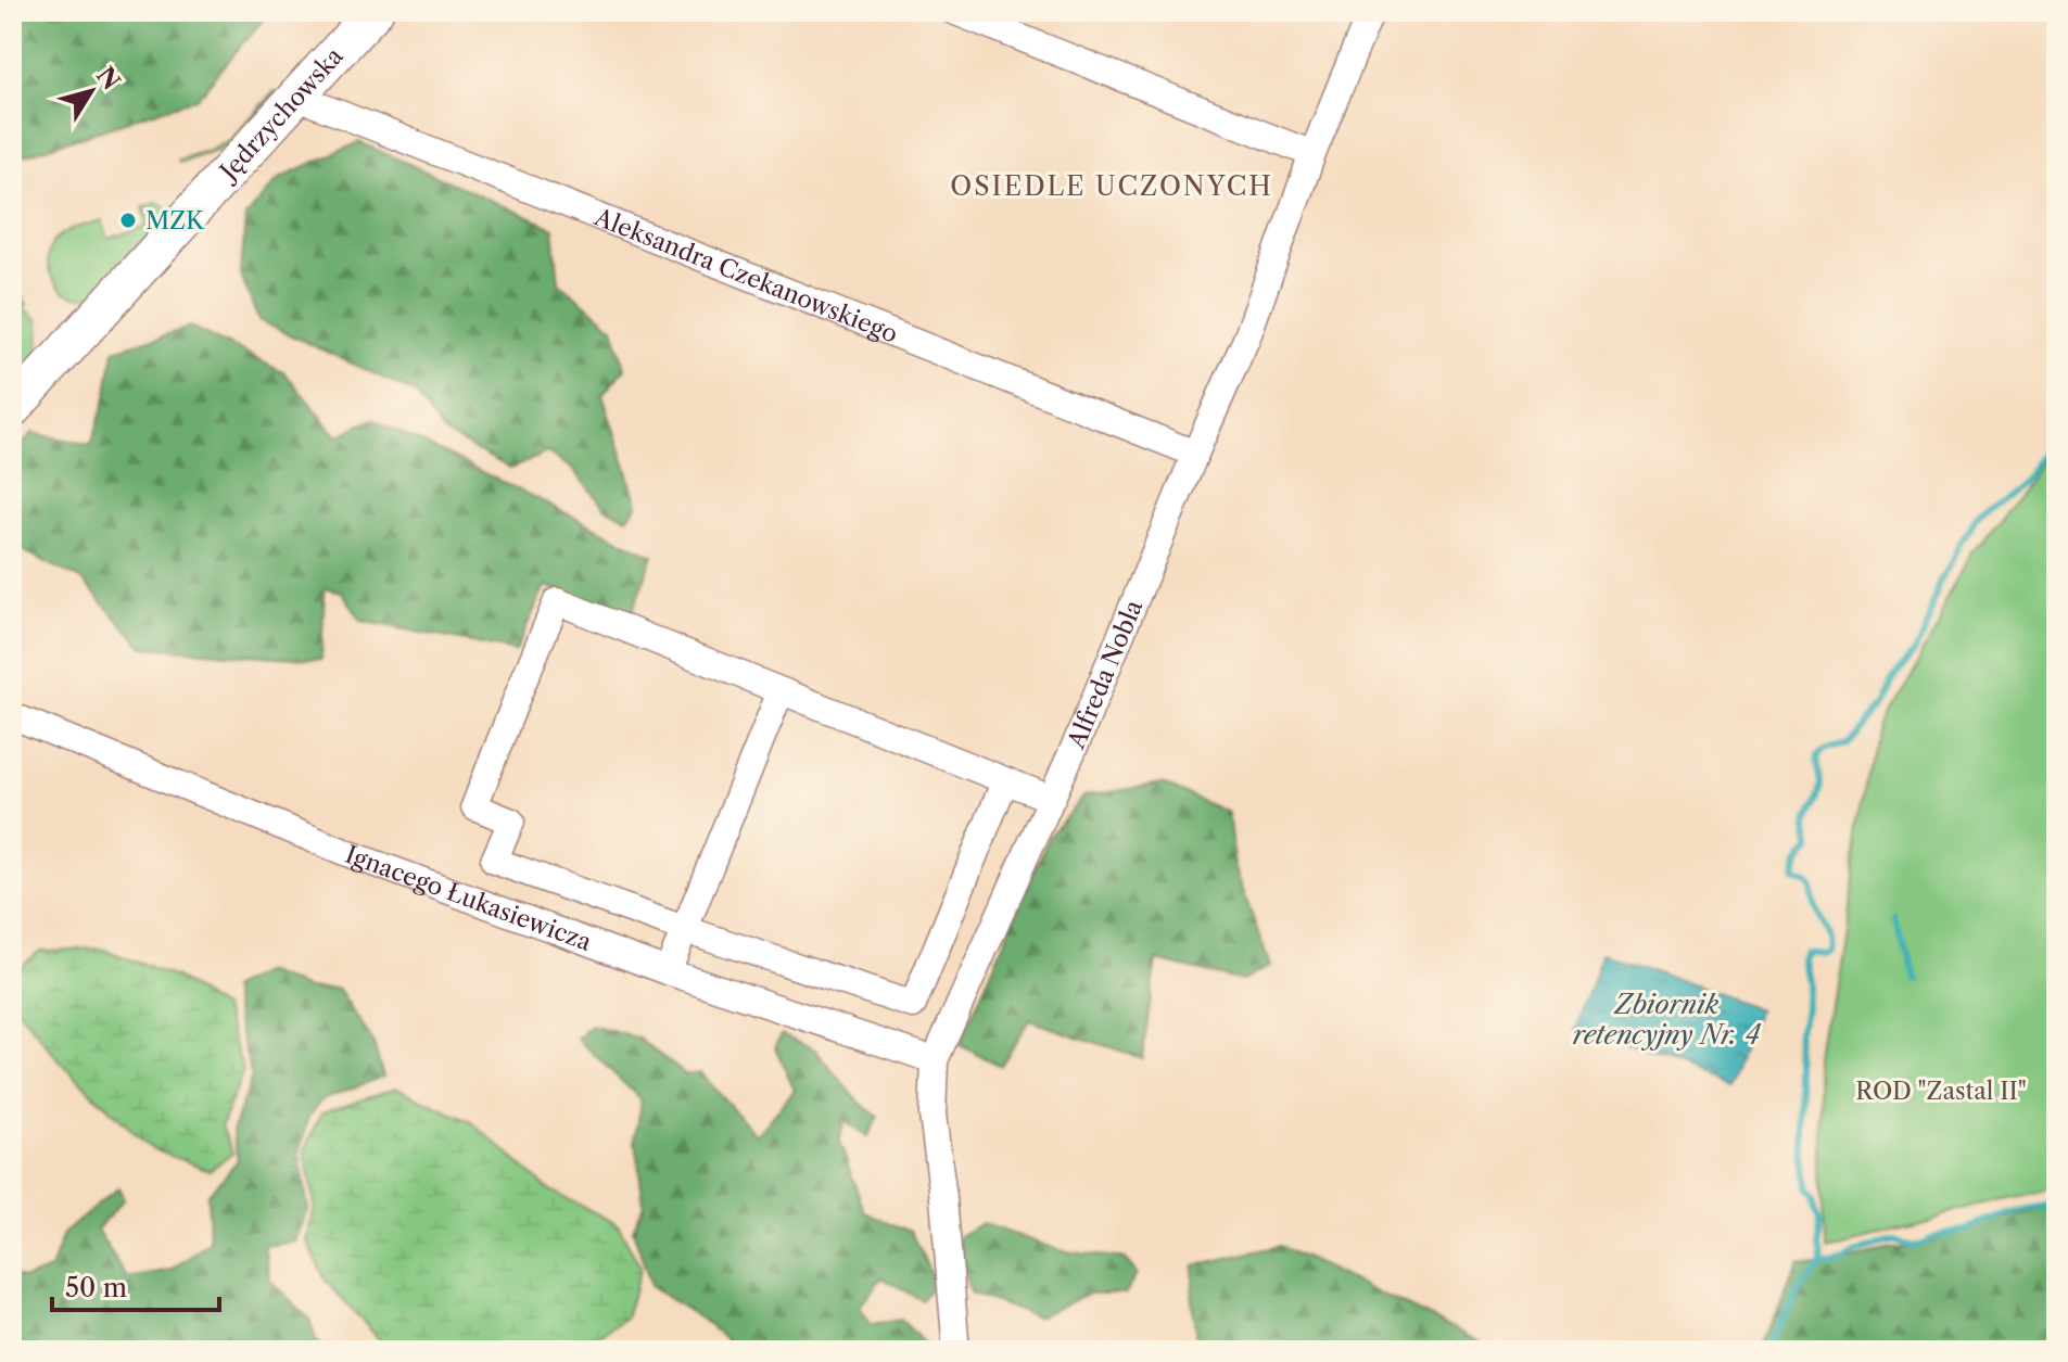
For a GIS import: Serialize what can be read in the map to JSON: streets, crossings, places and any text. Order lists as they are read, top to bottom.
{
  "streets": {
    "main road": ["Jędrzychowska"],
    "street": ["Aleksandra Czekanowskiego", "Alfreda Nobla", "Ignacego Łukasiewicza"]
  },
  "crossings": [
    ["Jędrzychowska", "Aleksandra Czekanowskiego"],
    ["Aleksandra Czekanowskiego", "Alfreda Nobla"],
    ["Alfreda Nobla", "Ignacego Łukasiewicza"]
  ],
  "districts": ["OSIEDLE UCZONYCH"],
  "water": ["Zbiornik retencyjny Nr. 4"],
  "parks": ["ROD \"Zastal II\""],
  "places": ["MZK"],
  "scale_bar": "50 m",
  "north": "top right"
}
